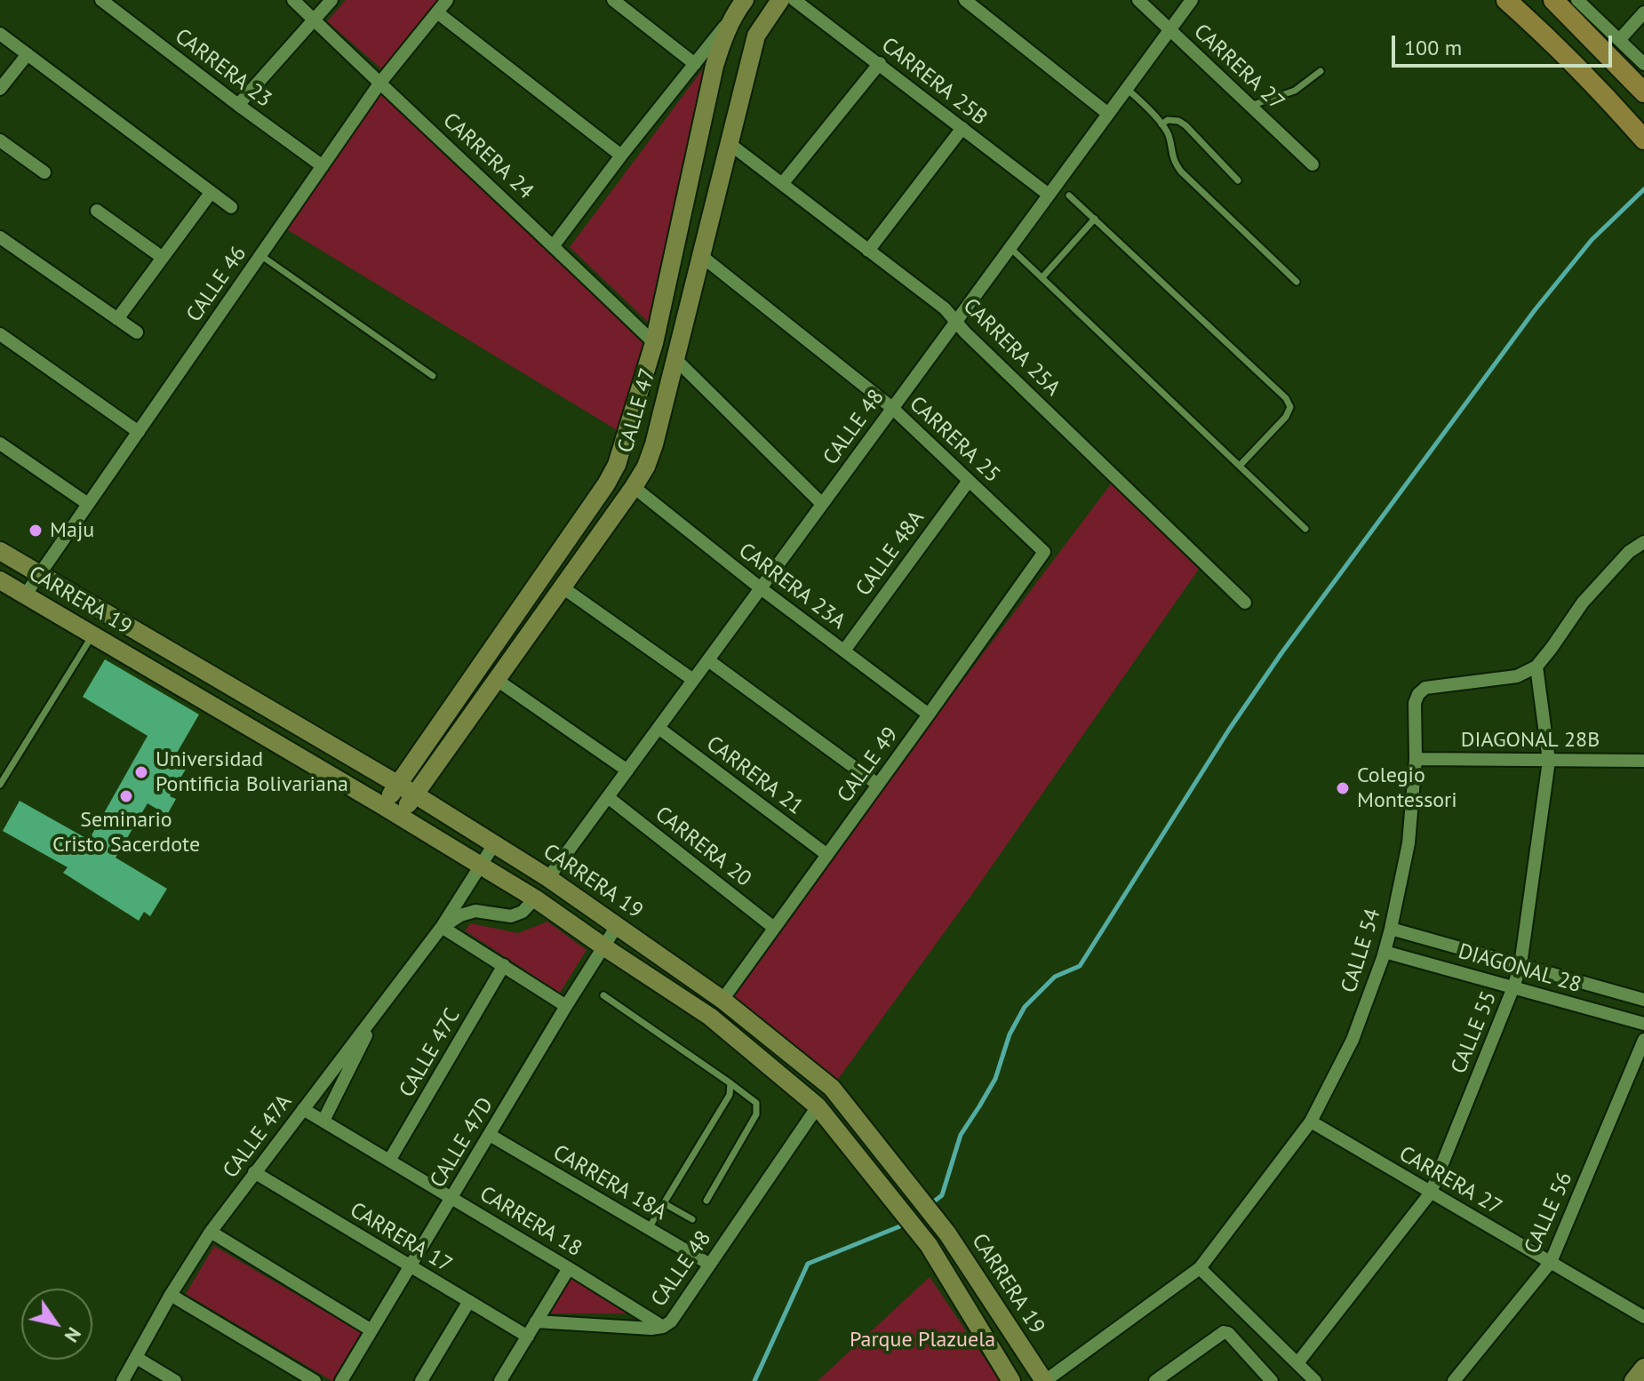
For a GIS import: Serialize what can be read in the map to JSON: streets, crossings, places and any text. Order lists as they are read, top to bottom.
{
  "streets": {
    "main road": ["CALLE 47", "CARRERA 19"],
    "street": [
      "CARRERA 27",
      "CARRERA 23",
      "CARRERA 25B",
      "CARRERA 24",
      "CALLE 46",
      "CARRERA 25A",
      "CALLE 48",
      "CARRERA 25",
      "CALLE 48A",
      "CARRERA 23A",
      "DIAGONAL 28B",
      "CALLE 49",
      "CARRERA 21",
      "CARRERA 20",
      "CALLE 54",
      "DIAGONAL 28",
      "CALLE 55",
      "CALLE 47C",
      "CALLE 47A",
      "CALLE 47D",
      "CARRERA 18A",
      "CALLE 56",
      "CARRERA 18",
      "CARRERA 17"
    ]
  },
  "crossings": [
    ["CARRERA 27", "CALLE 48"],
    ["CARRERA 27", "CALLE 54"],
    ["CARRERA 27", "CALLE 55"],
    ["CARRERA 27", "CALLE 56"],
    ["CARRERA 23", "CALLE 46"],
    ["CARRERA 25B", "CALLE 48"],
    ["CARRERA 24", "CALLE 46"],
    ["CARRERA 24", "CALLE 47"],
    ["CALLE 46", "CARRERA 19"],
    ["CARRERA 25A", "CALLE 47"],
    ["CARRERA 25A", "CALLE 48"],
    ["CALLE 47", "CARRERA 25"],
    ["CALLE 47", "CARRERA 23A"],
    ["CALLE 47", "CARRERA 19"],
    ["CALLE 48", "CARRERA 25"],
    ["CALLE 48", "CARRERA 23A"],
    ["CALLE 48", "CARRERA 19"],
    ["CALLE 48", "CARRERA 21"],
    ["CALLE 48", "CARRERA 20"],
    ["CALLE 48", "CARRERA 18A"],
    ["CALLE 48", "CARRERA 18"],
    ["CARRERA 25", "CALLE 48A"],
    ["CARRERA 25", "CALLE 49"],
    ["CALLE 48A", "CARRERA 23A"],
    ["CARRERA 23A", "CALLE 49"],
    ["CARRERA 19", "CALLE 49"],
    ["CARRERA 19", "CALLE 54"],
    ["CARRERA 19", "CALLE 47A"],
    ["CARRERA 19", "CALLE 47D"],
    ["DIAGONAL 28B", "CALLE 54"],
    ["DIAGONAL 28B", "CALLE 55"],
    ["CALLE 49", "CARRERA 21"],
    ["CALLE 49", "CARRERA 20"],
    ["CALLE 54", "DIAGONAL 28"],
    ["CALLE 54", "CALLE 55"],
    ["DIAGONAL 28", "CALLE 55"],
    ["CALLE 47C", "CARRERA 18"],
    ["CALLE 47A", "CARRERA 18"],
    ["CALLE 47A", "CARRERA 17"],
    ["CALLE 47D", "CARRERA 18A"],
    ["CALLE 47D", "CARRERA 18"],
    ["CALLE 47D", "CARRERA 17"]
  ],
  "parks": ["Parque Plazuela"],
  "places": [
    "Maju",
    "Universidad Pontificia Bolivariana",
    "Colegio Montessori",
    "Seminario Cristo Sacerdote"
  ],
  "scale_bar": "100 m",
  "north": "bottom right"
}
